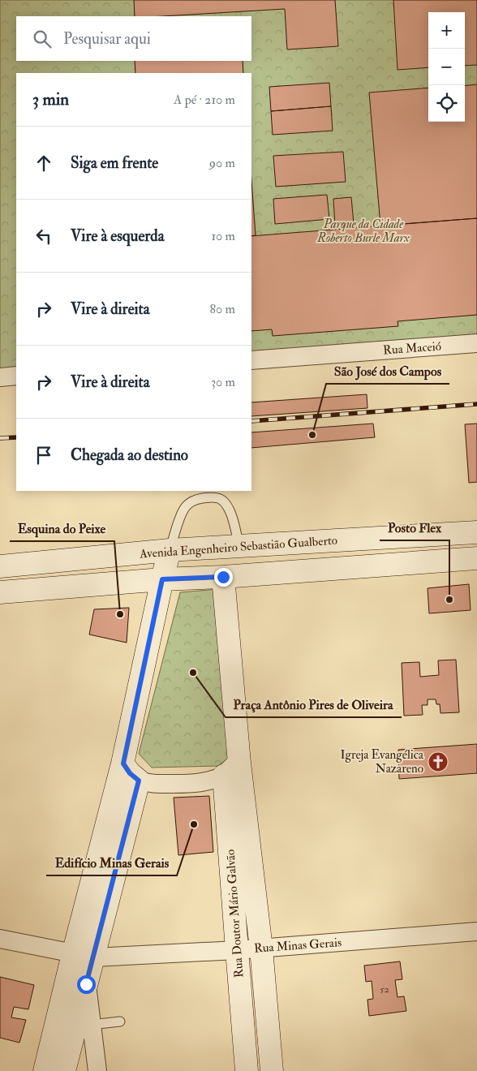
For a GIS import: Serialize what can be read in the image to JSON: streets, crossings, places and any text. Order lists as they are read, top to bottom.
{
  "streets": {
    "street": [
      "Rua Maceió",
      "Avenida Engenheiro Sebastião Gualberto",
      "Rua Doutor Mário Galvão",
      "Rua Minas Gerais"
    ]
  },
  "crossings": [
    ["Rua Doutor Mário Galvão", "Rua Minas Gerais"]
  ],
  "parks": ["Parque da Cidade Roberto Burle Marx"],
  "places": {
    "other": [
      "São José dos Campos",
      "Posto Flex",
      "Esquina do Peixe",
      "Praça Antônio Pires de Oliveira",
      "Edifício Minas Gerais"
    ],
    "church": ["Igreja Evangélica Nazareno"]
  },
  "house_numbers": ["52"],
  "page": {
    "map_buttons": ["+", "−"],
    "search": "Pesquisar aqui",
    "heading": ["3 min", "A pé · 210 m"],
    "list": [
      ["Siga em frente", "90 m"],
      ["Vire à esquerda", "10 m"],
      ["Vire à direita", "80 m"],
      ["Vire à direita", "30 m"],
      "Chegada ao destino"
    ]
  }
}
